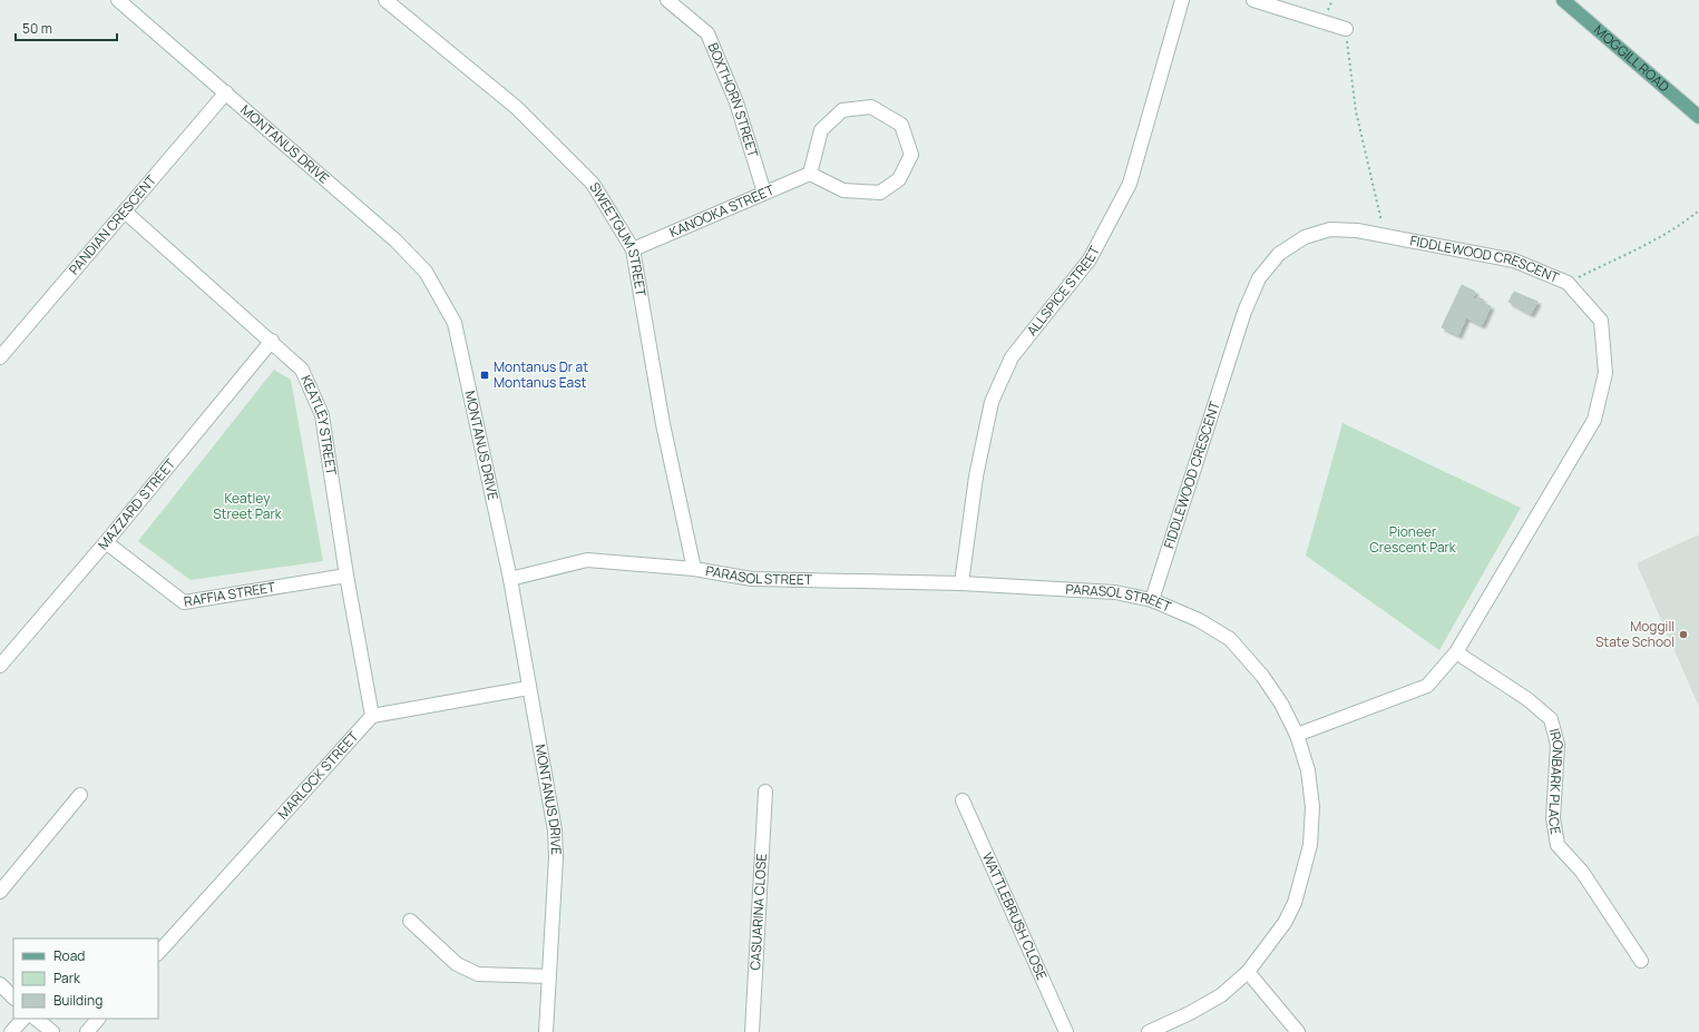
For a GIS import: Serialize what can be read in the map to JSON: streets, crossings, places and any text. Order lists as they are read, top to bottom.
{
  "streets": {
    "main road": ["MOGGILL ROAD"],
    "street": [
      "BOXTHORN STREET",
      "MONTANUS DRIVE",
      "KANOOKA STREET",
      "PANDIAN CRESCENT",
      "SWEETGUM STREET",
      "FIDDLEWOOD CRESCENT",
      "ALLSPICE STREET",
      "KEATLEY STREET",
      "MAZZARD STREET",
      "PARASOL STREET",
      "RAFFIA STREET",
      "MARLOCK STREET",
      "IRONBARK PLACE",
      "CASUARINA CLOSE",
      "WATTLEBRUSH CLOSE"
    ]
  },
  "crossings": [
    ["BOXTHORN STREET", "KANOOKA STREET"],
    ["MONTANUS DRIVE", "PANDIAN CRESCENT"],
    ["MONTANUS DRIVE", "PARASOL STREET"],
    ["KANOOKA STREET", "SWEETGUM STREET"],
    ["PANDIAN CRESCENT", "KEATLEY STREET"],
    ["SWEETGUM STREET", "PARASOL STREET"],
    ["FIDDLEWOOD CRESCENT", "PARASOL STREET"],
    ["FIDDLEWOOD CRESCENT", "IRONBARK PLACE"],
    ["ALLSPICE STREET", "PARASOL STREET"],
    ["KEATLEY STREET", "MAZZARD STREET"],
    ["KEATLEY STREET", "RAFFIA STREET"],
    ["KEATLEY STREET", "MARLOCK STREET"],
    ["MAZZARD STREET", "RAFFIA STREET"]
  ],
  "parks": ["Keatley Street Park", "Pioneer Crescent Park"],
  "places": {
    "transit": ["Montanus Dr at Montanus East"],
    "other": ["Moggill State School"]
  },
  "legend": ["Road", "Park", "Building"],
  "scale_bar": "50 m"
}
